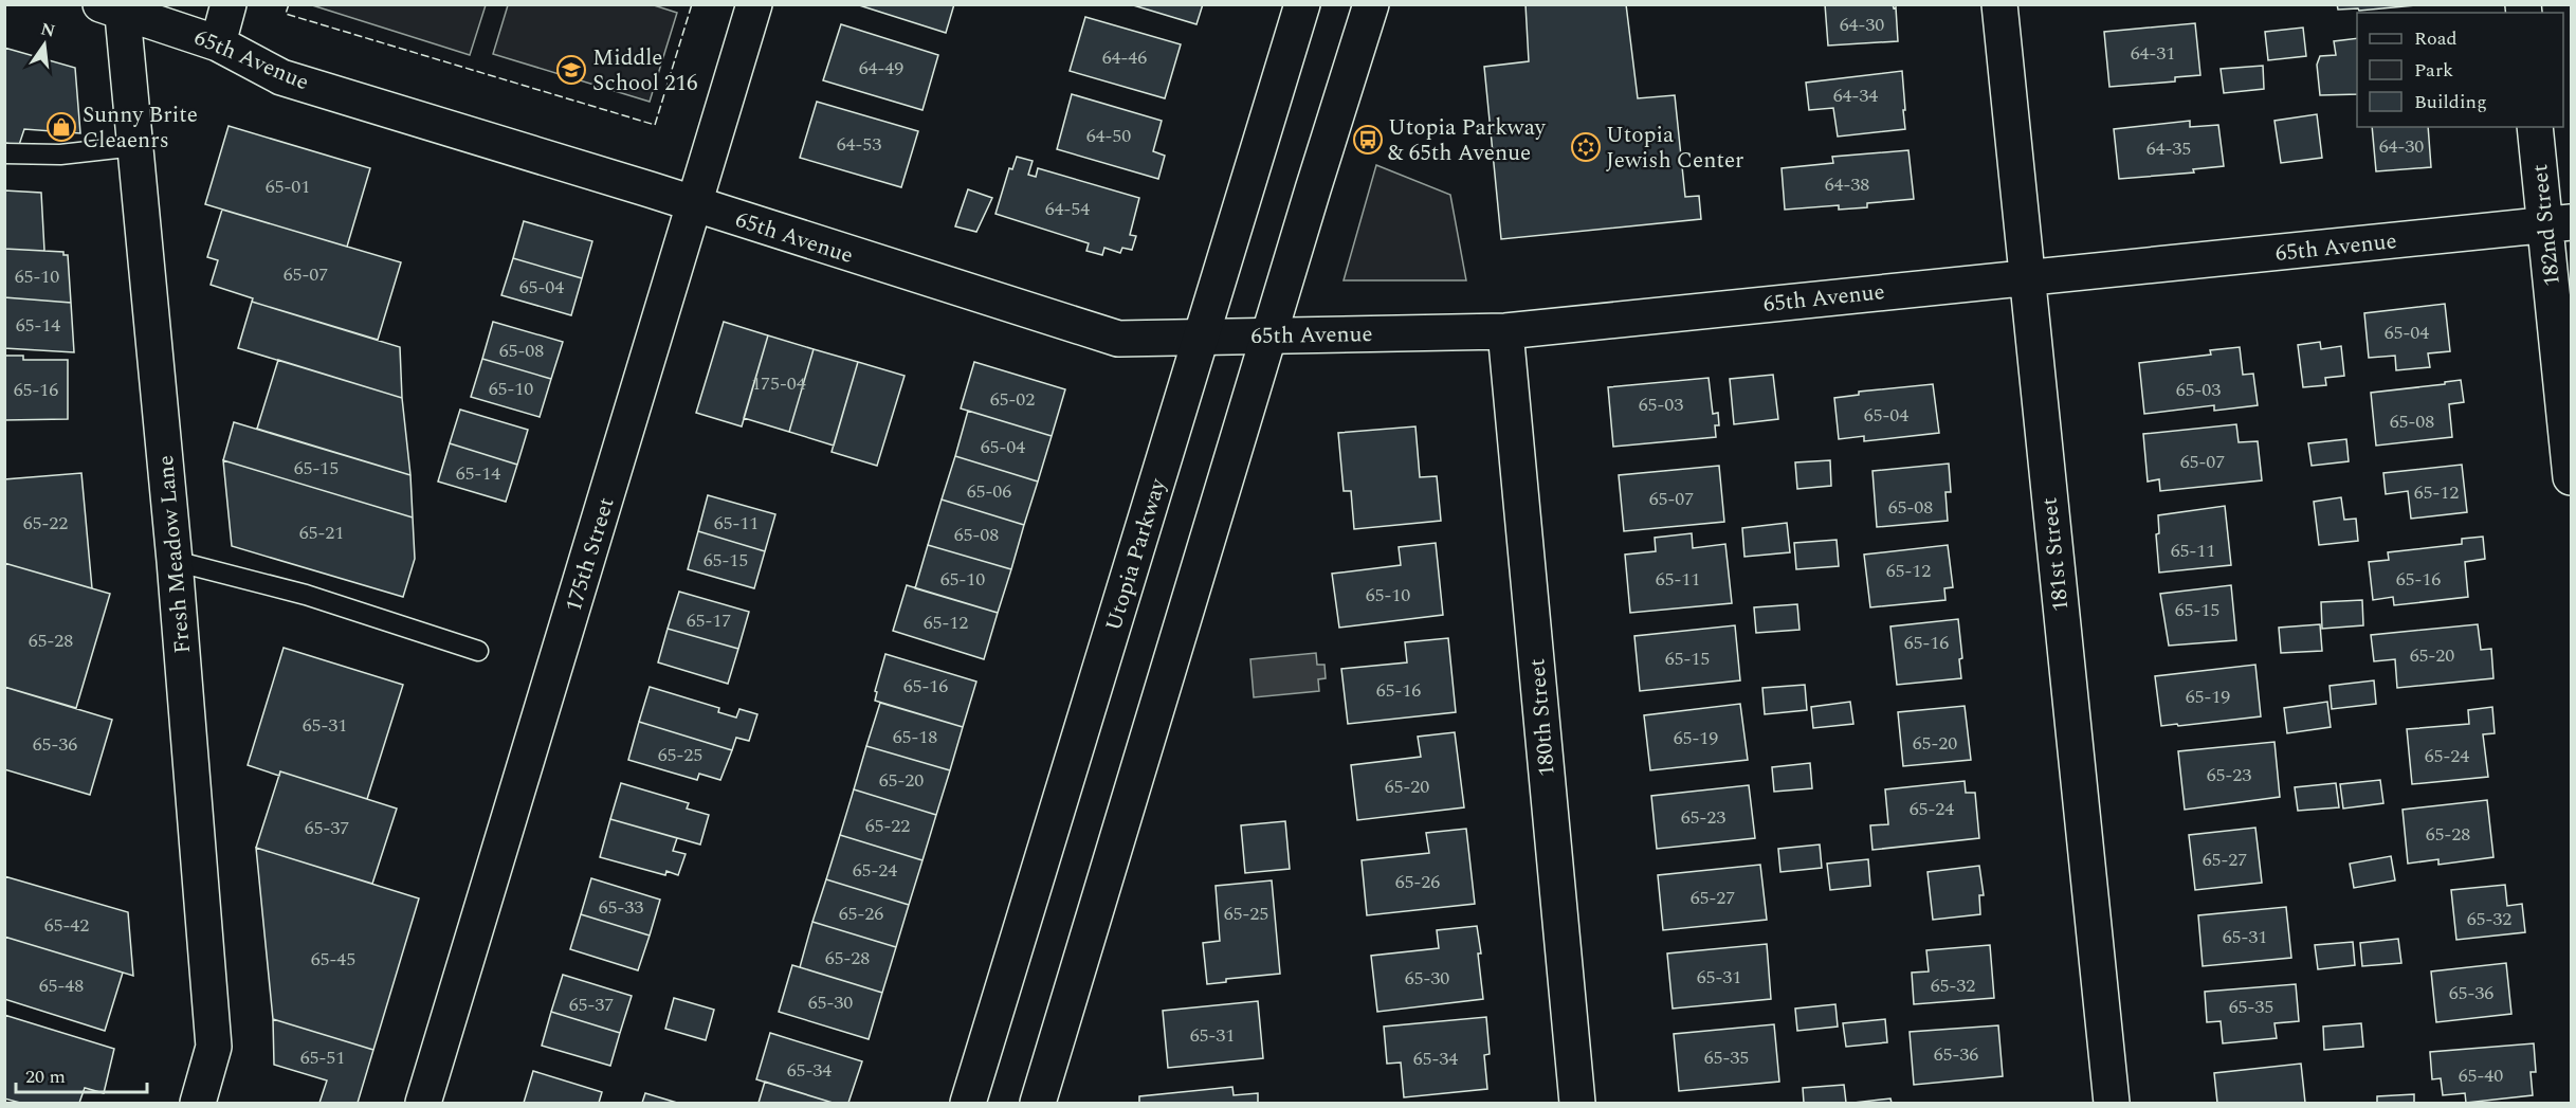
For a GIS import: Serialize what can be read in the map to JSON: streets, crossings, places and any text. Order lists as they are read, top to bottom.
{
  "streets": {
    "street": [
      "65th Avenue",
      "182nd Street",
      "Fresh Meadow Lane",
      "175th Street",
      "Utopia Parkway",
      "181st Street",
      "180th Street"
    ]
  },
  "crossings": [
    ["65th Avenue", "182nd Street"],
    ["65th Avenue", "Fresh Meadow Lane"],
    ["65th Avenue", "175th Street"],
    ["65th Avenue", "Utopia Parkway"],
    ["65th Avenue", "181st Street"],
    ["65th Avenue", "180th Street"]
  ],
  "places": {
    "school or university": ["Middle School 216"],
    "shop": ["Sunny Brite Cleaenrs"],
    "bus stop": ["Utopia Parkway & 65th Avenue"],
    "synagogue": ["Utopia Jewish Center"]
  },
  "house_numbers": [
    "64-30",
    "64-31",
    "64-46",
    "64-49",
    "64-34",
    "64-50",
    "64-53",
    "64-30",
    "64-35",
    "64-38",
    "65-01",
    "64-54",
    "65-07",
    "65-10",
    "65-04",
    "65-14",
    "65-04",
    "65-08",
    "175-04",
    "65-10",
    "65-16",
    "65-03",
    "65-02",
    "65-03",
    "65-04",
    "65-08",
    "65-04",
    "65-07",
    "65-15",
    "65-14",
    "65-06",
    "65-12",
    "65-07",
    "65-08",
    "65-22",
    "65-11",
    "65-21",
    "65-08",
    "65-11",
    "65-15",
    "65-12",
    "65-10",
    "65-11",
    "65-16",
    "65-10",
    "65-15",
    "65-17",
    "65-12",
    "65-28",
    "65-16",
    "65-20",
    "65-15",
    "65-16",
    "65-16",
    "65-19",
    "65-31",
    "65-18",
    "65-19",
    "65-20",
    "65-36",
    "65-25",
    "65-24",
    "65-23",
    "65-20",
    "65-20",
    "65-24",
    "65-23",
    "65-22",
    "65-37",
    "65-28",
    "65-27",
    "65-24",
    "65-26",
    "65-27",
    "65-33",
    "65-26",
    "65-25",
    "65-32",
    "65-42",
    "65-31",
    "65-28",
    "65-45",
    "65-31",
    "65-30",
    "65-48",
    "65-32",
    "65-36",
    "65-30",
    "65-37",
    "65-35",
    "65-31",
    "65-36",
    "65-51",
    "65-35",
    "65-34",
    "65-34",
    "65-40"
  ],
  "legend": ["Road", "Park", "Building"],
  "scale_bar": "20 m",
  "north": "top"
}
